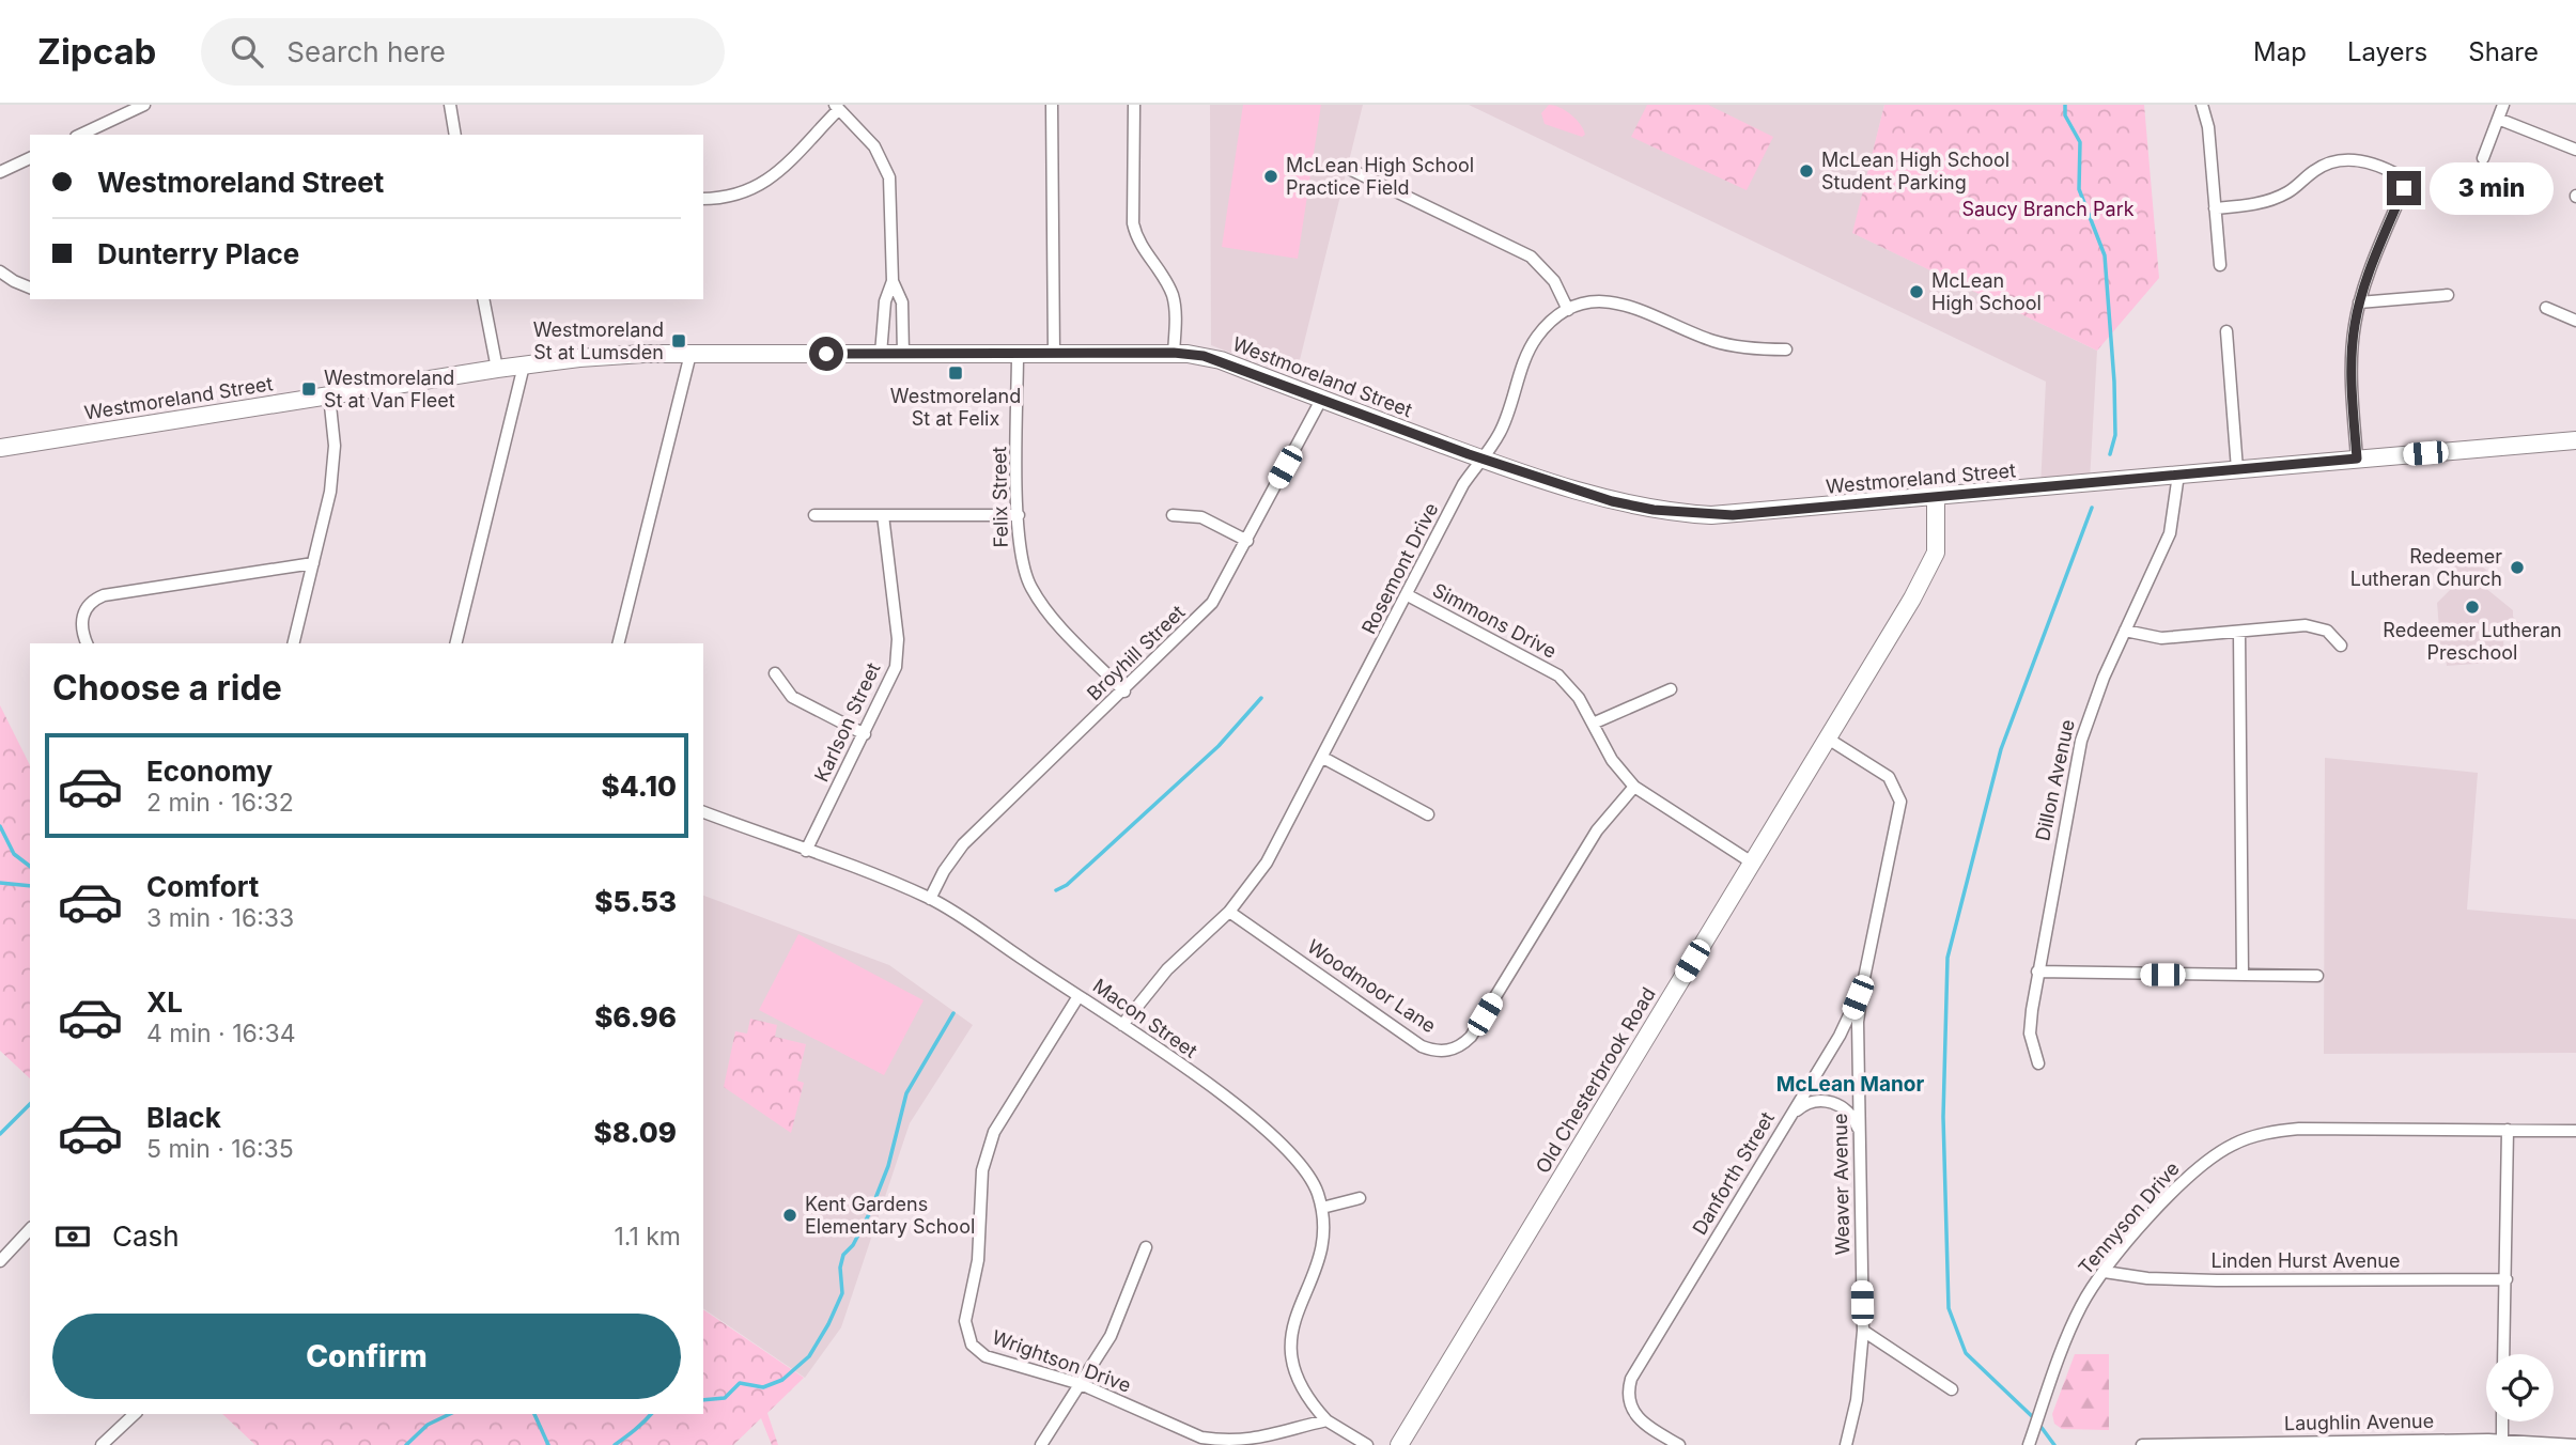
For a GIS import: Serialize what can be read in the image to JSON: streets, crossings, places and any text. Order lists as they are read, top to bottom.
{
  "streets": {
    "main road": ["Westmoreland Street", "Old Chesterbrook Road"],
    "street": [
      "Felix Street",
      "Rosemont Drive",
      "Simmons Drive",
      "Broyhill Street",
      "Karlson Street",
      "Dillon Avenue",
      "Woodmoor Lane",
      "Macon Street",
      "Danforth Street",
      "Weaver Avenue",
      "Tennyson Drive",
      "Linden Hurst Avenue",
      "Wrightson Drive",
      "Laughlin Avenue"
    ]
  },
  "crossings": [
    ["Westmoreland Street", "Felix Street"],
    ["Westmoreland Street", "Rosemont Drive"],
    ["Westmoreland Street", "Broyhill Street"],
    ["Westmoreland Street", "Dillon Avenue"],
    ["Westmoreland Street", "Old Chesterbrook Road"],
    ["Felix Street", "Broyhill Street"],
    ["Rosemont Drive", "Simmons Drive"],
    ["Rosemont Drive", "Woodmoor Lane"],
    ["Rosemont Drive", "Macon Street"],
    ["Simmons Drive", "Woodmoor Lane"],
    ["Simmons Drive", "Old Chesterbrook Road"],
    ["Broyhill Street", "Macon Street"],
    ["Karlson Street", "Macon Street"],
    ["Macon Street", "Wrightson Drive"],
    ["Old Chesterbrook Road", "Weaver Avenue"],
    ["Danforth Street", "Weaver Avenue"],
    ["Tennyson Drive", "Linden Hurst Avenue"]
  ],
  "districts": ["McLean Manor"],
  "parks": ["Saucy Branch Park"],
  "places": {
    "other": [
      "McLean High School Student Parking",
      "McLean High School Practice Field",
      "McLean High School",
      "Redeemer Lutheran Church",
      "Redeemer Lutheran Preschool",
      "Kent Gardens Elementary School"
    ],
    "transit": ["Westmoreland St at Lumsden", "Westmoreland St at Felix", "Westmoreland St at Van Fleet"]
  },
  "page": {
    "header": "Zipcab",
    "search": "Search here",
    "nav": ["Map", "Layers", "Share"],
    "banner": ["Westmoreland Street", "Dunterry Place"],
    "bubble": "3 min",
    "heading": "Choose a ride",
    "list": [
      {
        "name": "Economy",
        "note": "2 min · 16:32",
        "value": "$4.10"
      },
      {
        "name": "Comfort",
        "note": "3 min · 16:33",
        "value": "$5.53"
      },
      {
        "name": "XL",
        "note": "4 min · 16:34",
        "value": "$6.96"
      },
      {
        "name": "Black",
        "note": "5 min · 16:35",
        "value": "$8.09"
      }
    ],
    "pay": ["Cash", "1.1 km"],
    "buttons": "Confirm"
  }
}
